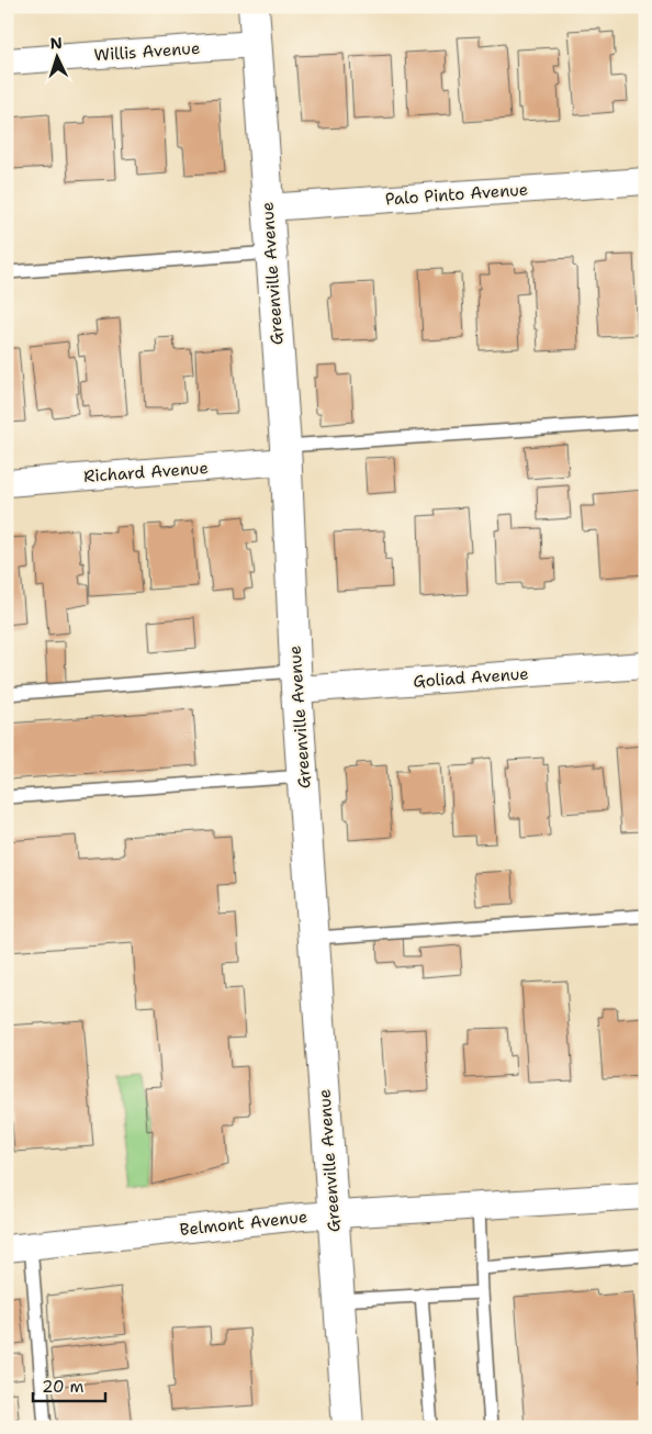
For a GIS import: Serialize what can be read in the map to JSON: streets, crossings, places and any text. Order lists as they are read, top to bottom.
{
  "streets": {
    "main road": ["Greenville Avenue"],
    "street": [
      "Willis Avenue",
      "Palo Pinto Avenue",
      "Richard Avenue",
      "Goliad Avenue",
      "Belmont Avenue"
    ]
  },
  "crossings": [
    ["Willis Avenue", "Greenville Avenue"],
    ["Palo Pinto Avenue", "Greenville Avenue"],
    ["Greenville Avenue", "Richard Avenue"],
    ["Greenville Avenue", "Goliad Avenue"],
    ["Greenville Avenue", "Belmont Avenue"]
  ],
  "scale_bar": "20 m",
  "north": "top"
}
